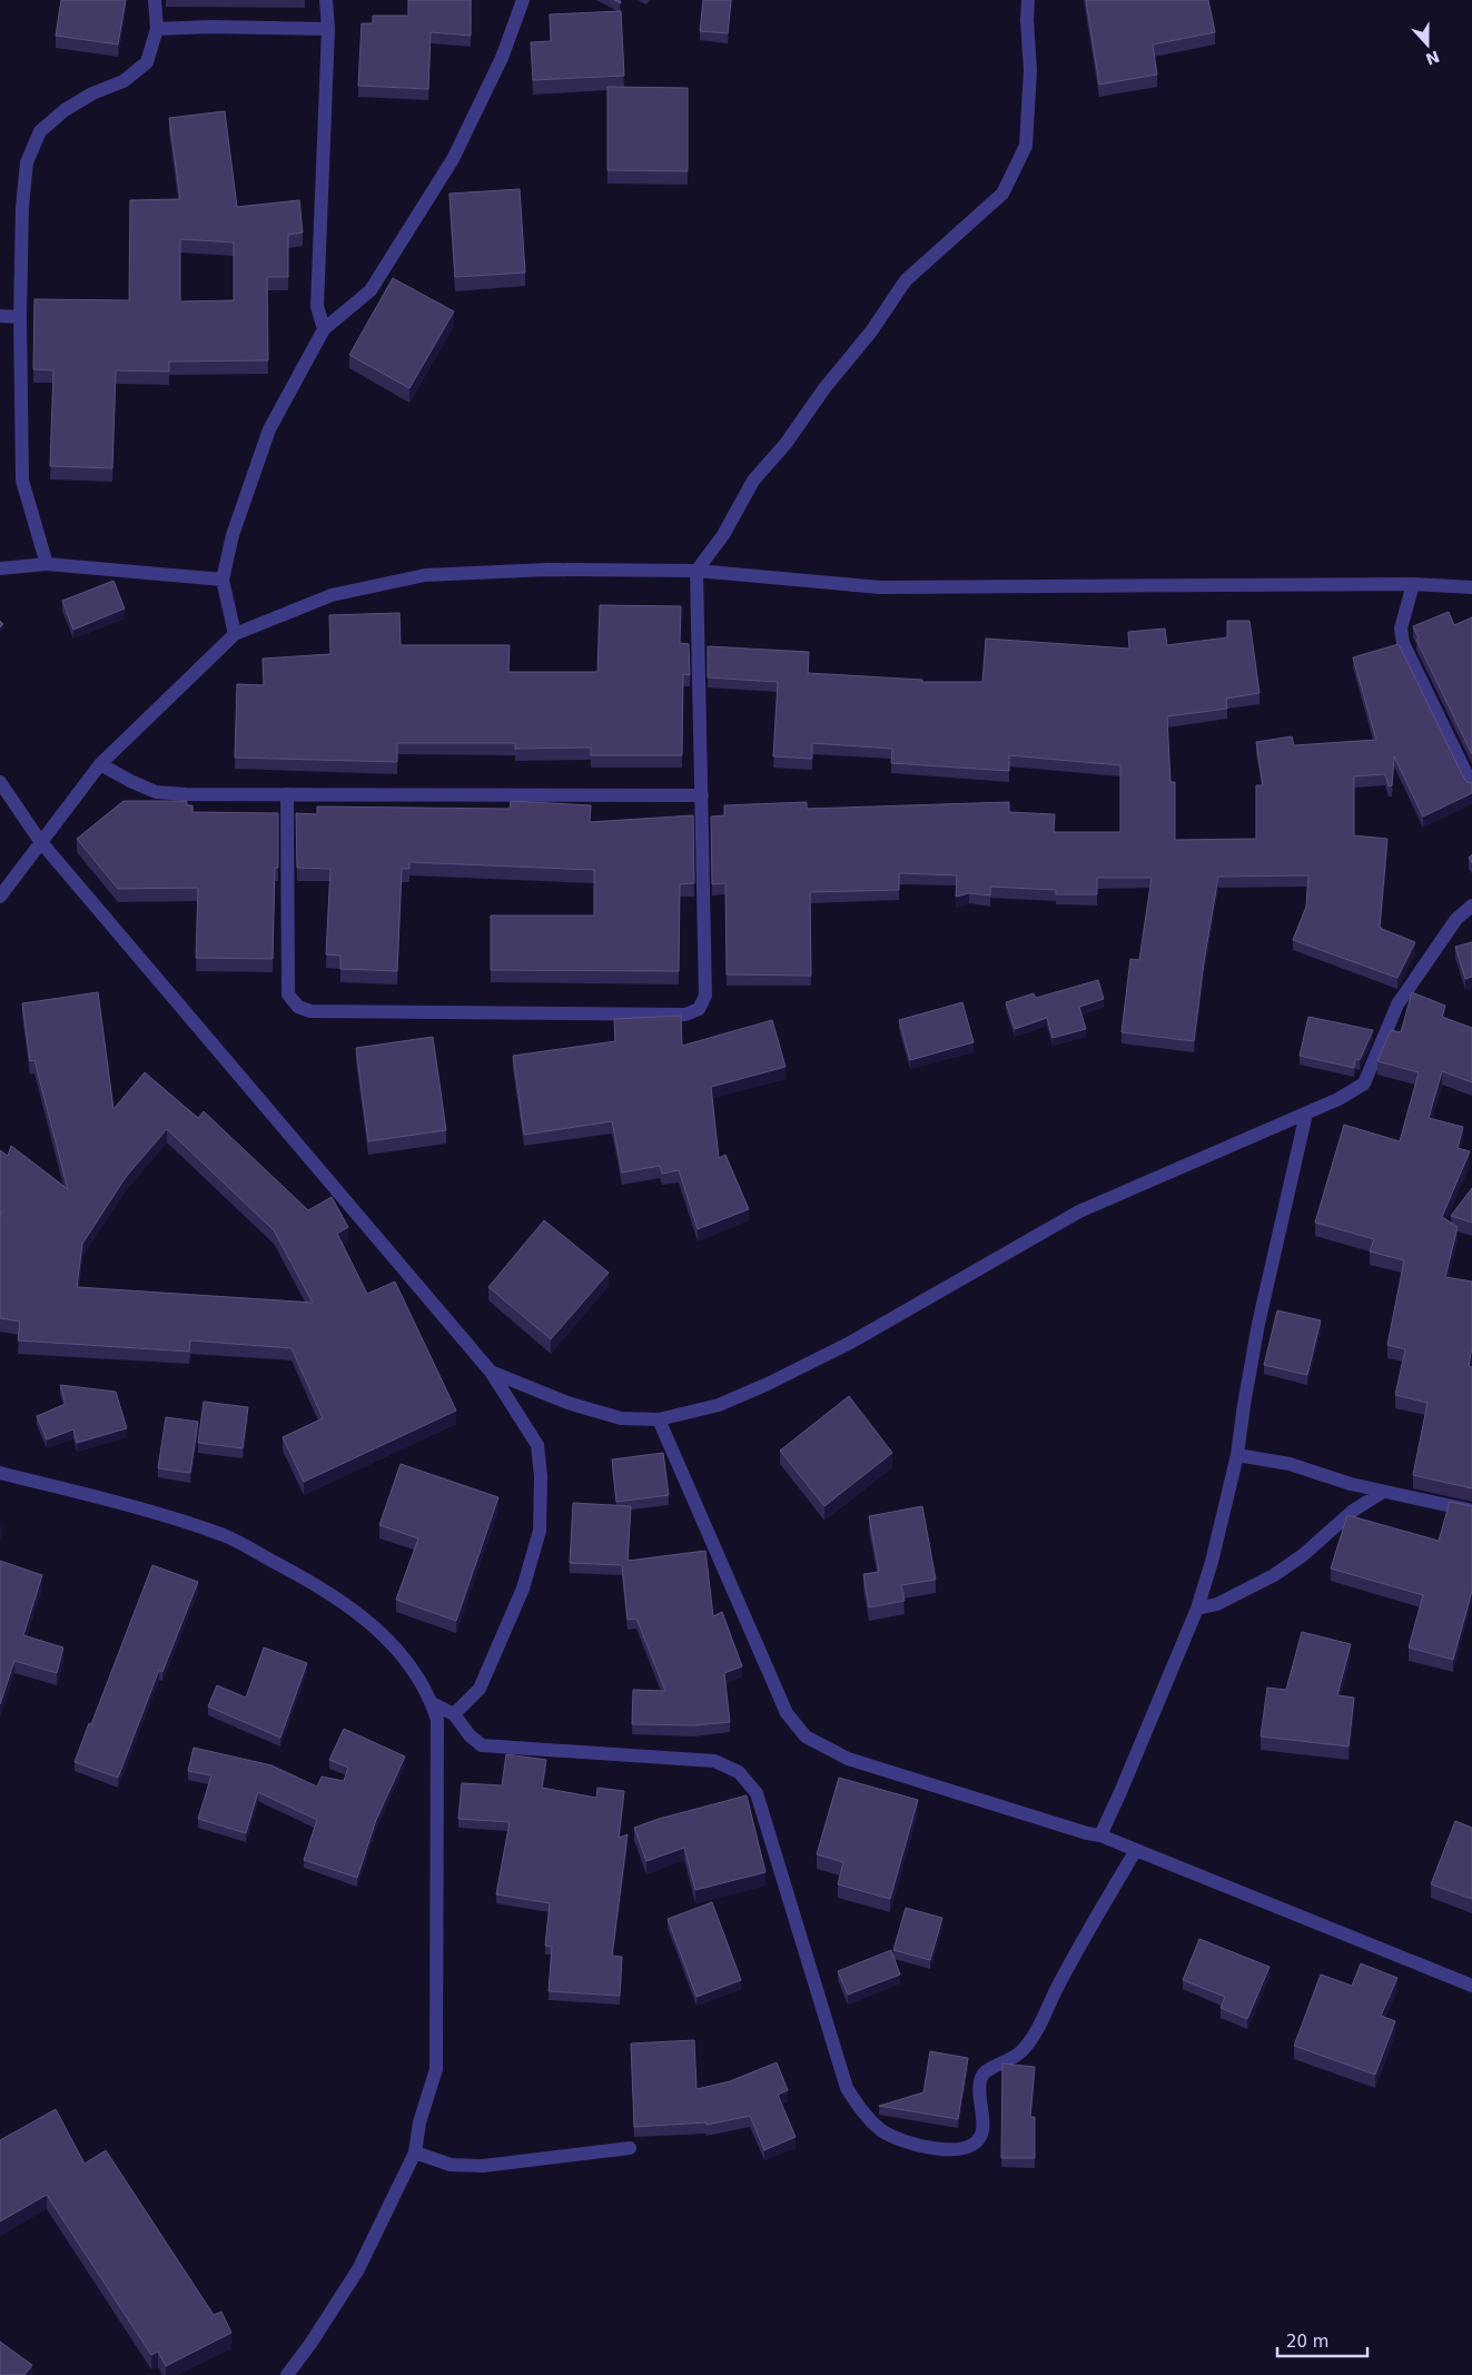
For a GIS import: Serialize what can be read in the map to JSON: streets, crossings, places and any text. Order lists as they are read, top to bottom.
{
  "scale_bar": "20 m",
  "north": "bottom"
}
